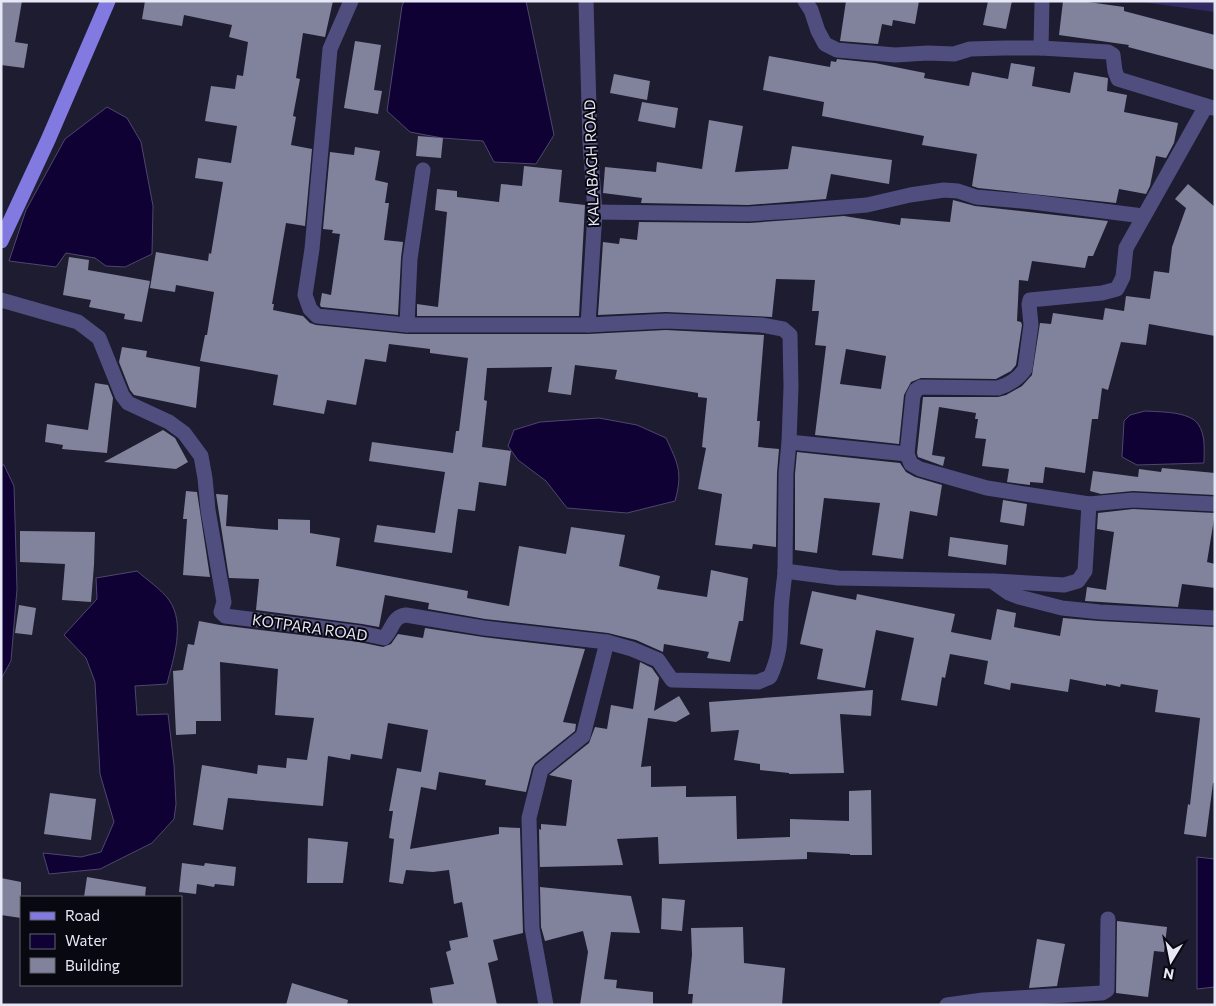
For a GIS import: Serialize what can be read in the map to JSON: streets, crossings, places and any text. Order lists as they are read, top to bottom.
{
  "streets": {
    "street": ["KALABAGH ROAD", "KOTPARA ROAD"]
  },
  "legend": ["Road", "Water", "Building"],
  "north": "bottom"
}
